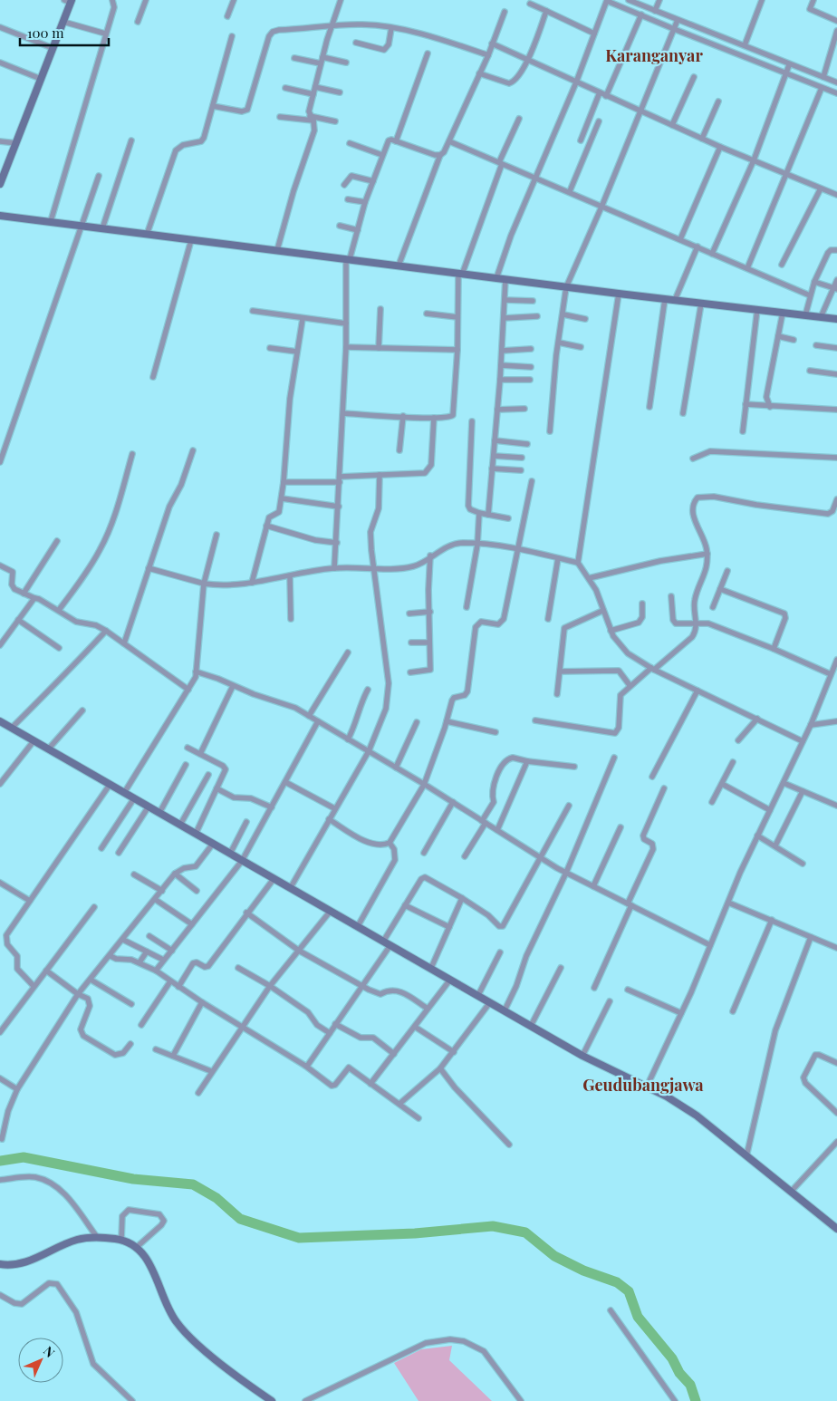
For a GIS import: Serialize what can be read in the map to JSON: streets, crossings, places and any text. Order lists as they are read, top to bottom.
{
  "districts": ["Karanganyar", "Geudubangjawa"],
  "scale_bar": "100 m",
  "north": "top right"
}
